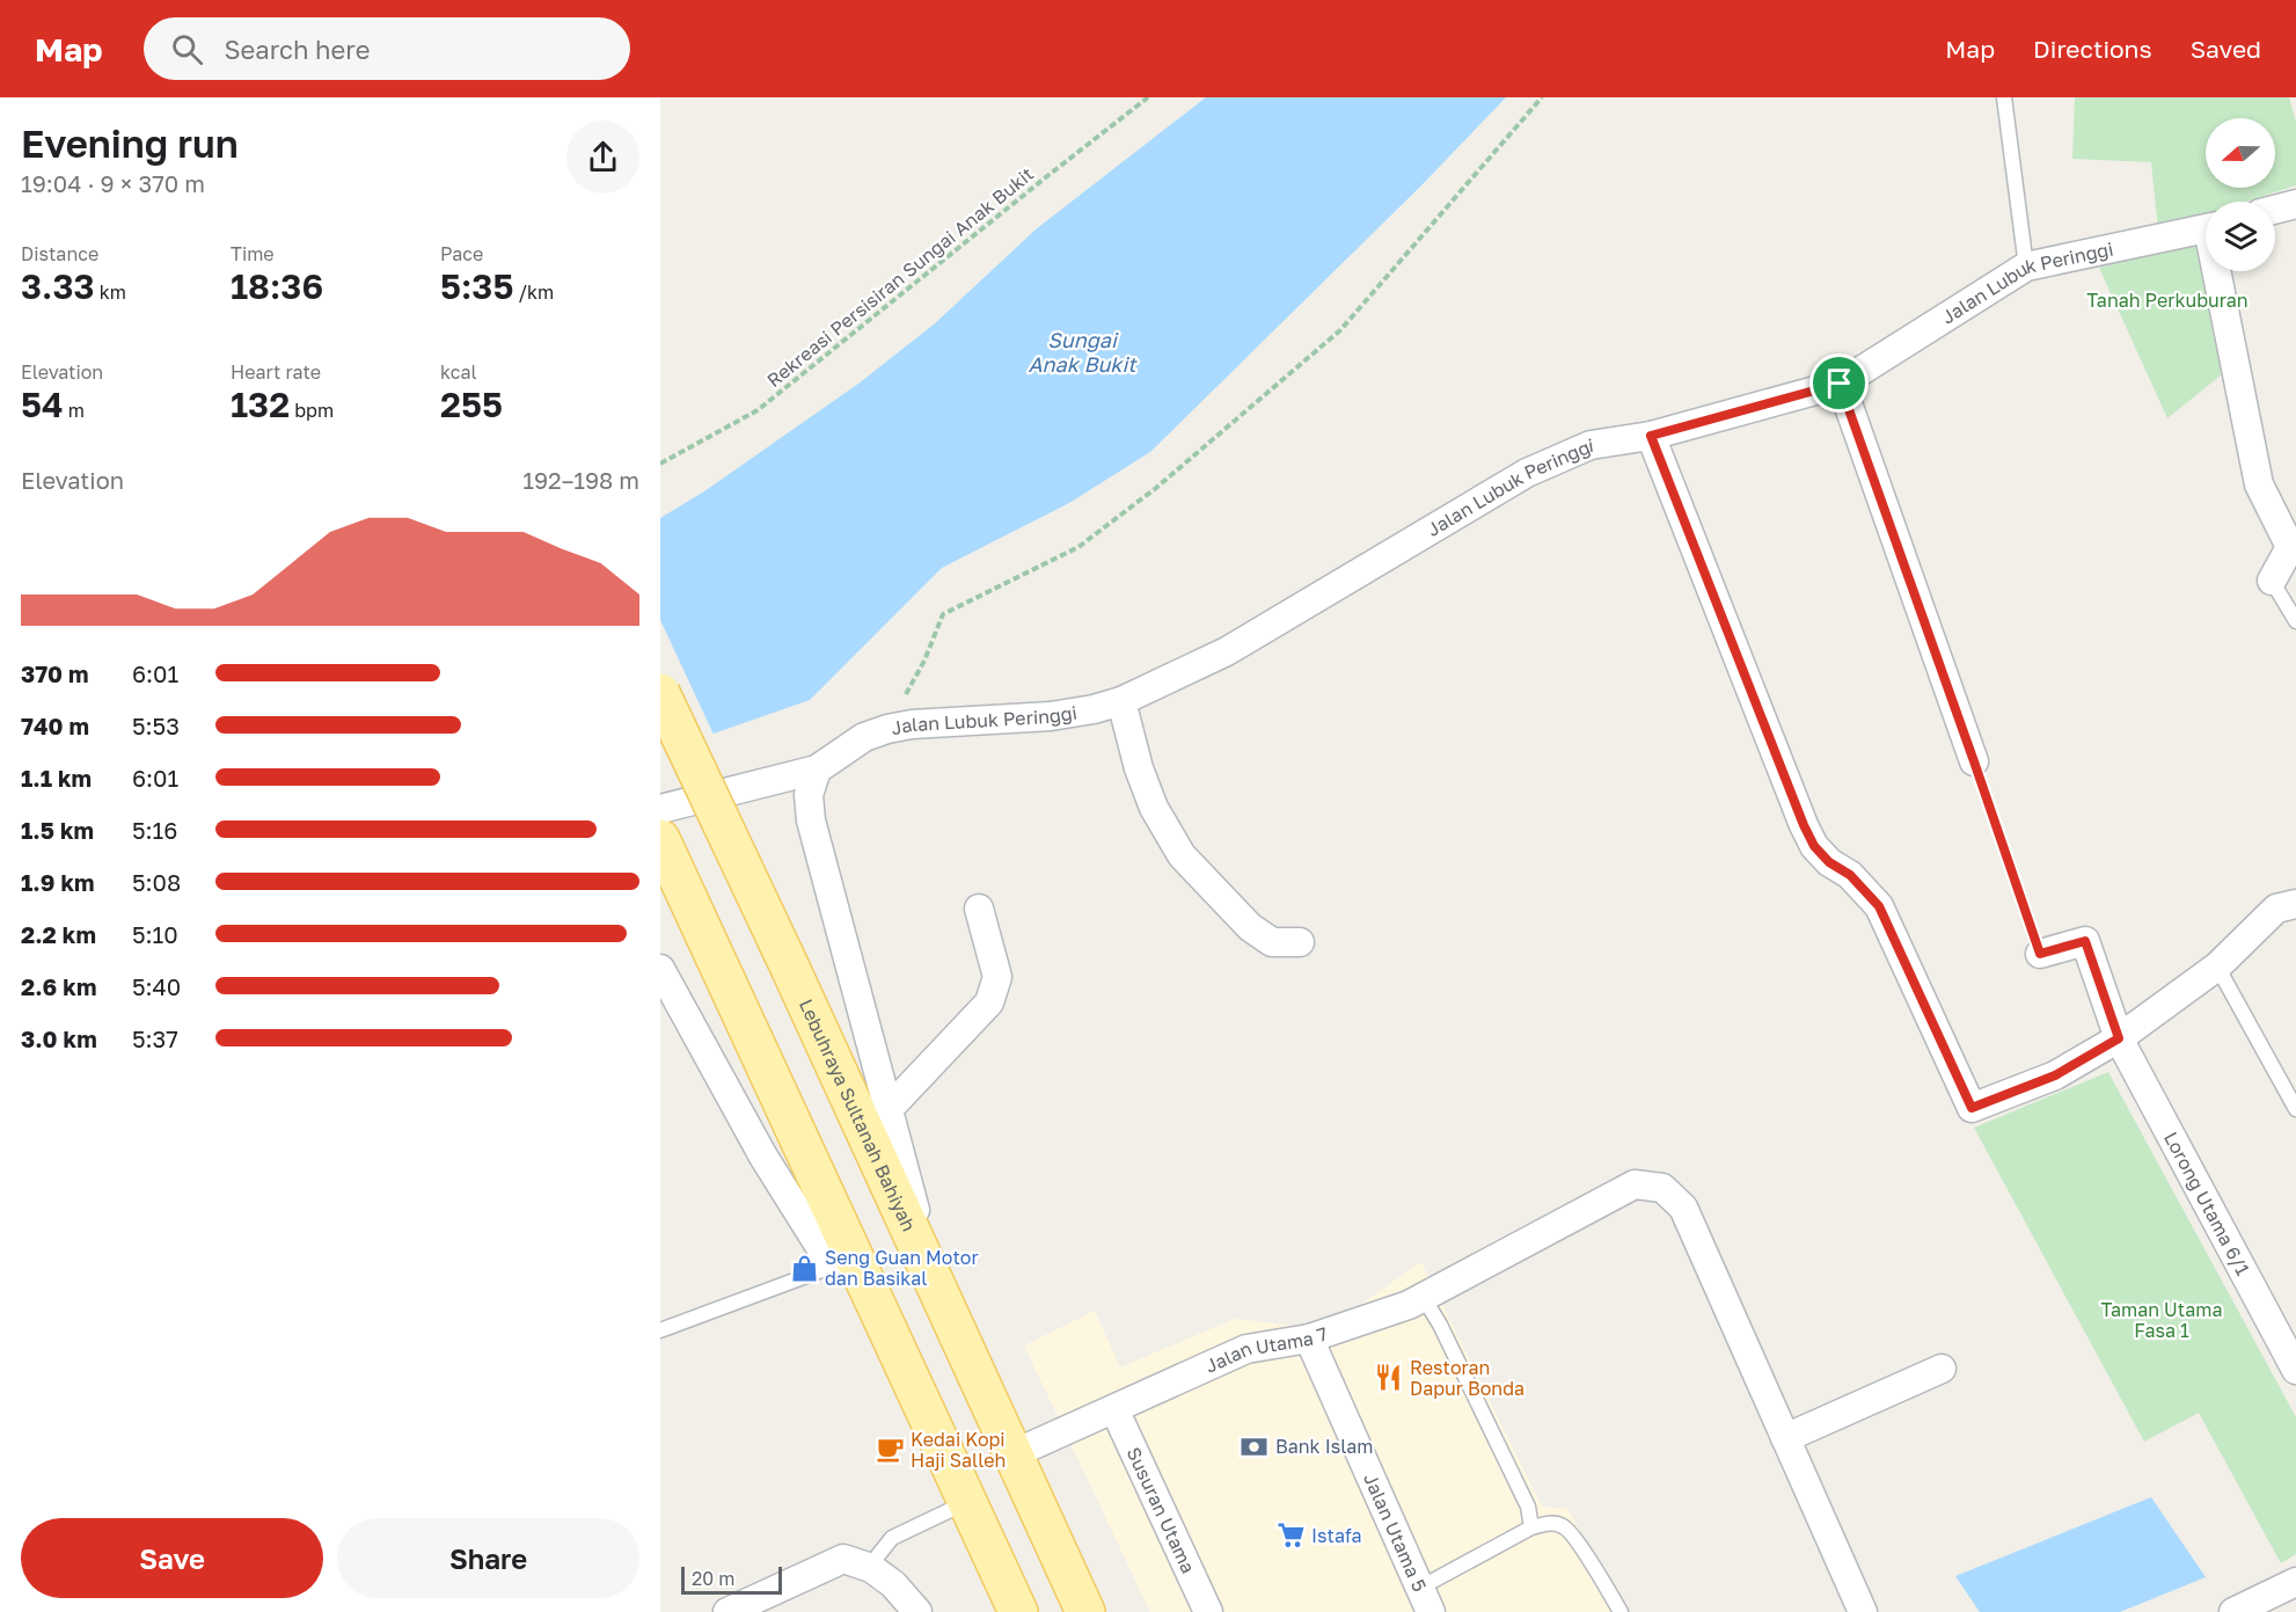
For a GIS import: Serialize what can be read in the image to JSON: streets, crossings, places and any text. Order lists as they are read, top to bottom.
{
  "streets": {
    "main road": ["Lebuhraya Sultanah Bahiyah"],
    "street": [
      "Jalan Lubuk Peringgi",
      "Lorong Utama 6/1",
      "Jalan Utama 7",
      "Susuran Utama",
      "Jalan Utama 5"
    ],
    "path": ["Rekreasi Persisiran Sungai Anak Bukit"]
  },
  "crossings": [
    ["Lebuhraya Sultanah Bahiyah", "Jalan Utama 7"],
    ["Jalan Utama 7", "Susuran Utama"],
    ["Jalan Utama 7", "Jalan Utama 5"]
  ],
  "water": ["Sungai Anak Bukit"],
  "parks": ["Tanah Perkuburan", "Taman Utama Fasa 1"],
  "places": {
    "shop": ["Seng Guan Motor dan Basikal"],
    "restaurant": ["Restoran Dapur Bonda"],
    "bank": ["Bank Islam"],
    "cafe": ["Kedai Kopi Haji Salleh"],
    "supermarket": ["Istafa"]
  },
  "scale_bar": "20 m",
  "north": "left",
  "page": {
    "header": "Map",
    "search": "Search here",
    "nav": ["Map", "Directions", "Saved"],
    "heading": ["Evening run", "19:04 · 9 × 370 m"],
    "stats": [
      ["Distance", "3.33 km"],
      ["Time", "18:36"],
      ["Pace", "5:35 /km"],
      ["Elevation", "54 m"],
      ["Heart rate", "132 bpm"],
      ["kcal", "255"]
    ],
    "chart": ["Elevation", "192–198 m"],
    "list": [
      {
        "name": "370 m",
        "note": "6:01"
      },
      {
        "name": "740 m",
        "note": "5:53"
      },
      {
        "name": "1.1 km",
        "note": "6:01"
      },
      {
        "name": "1.5 km",
        "note": "5:16"
      },
      {
        "name": "1.9 km",
        "note": "5:08"
      },
      {
        "name": "2.2 km",
        "note": "5:10"
      },
      {
        "name": "2.6 km",
        "note": "5:40"
      },
      {
        "name": "3.0 km",
        "note": "5:37"
      }
    ],
    "buttons": ["Save", "Share"],
    "scale": "20 m"
  }
}
